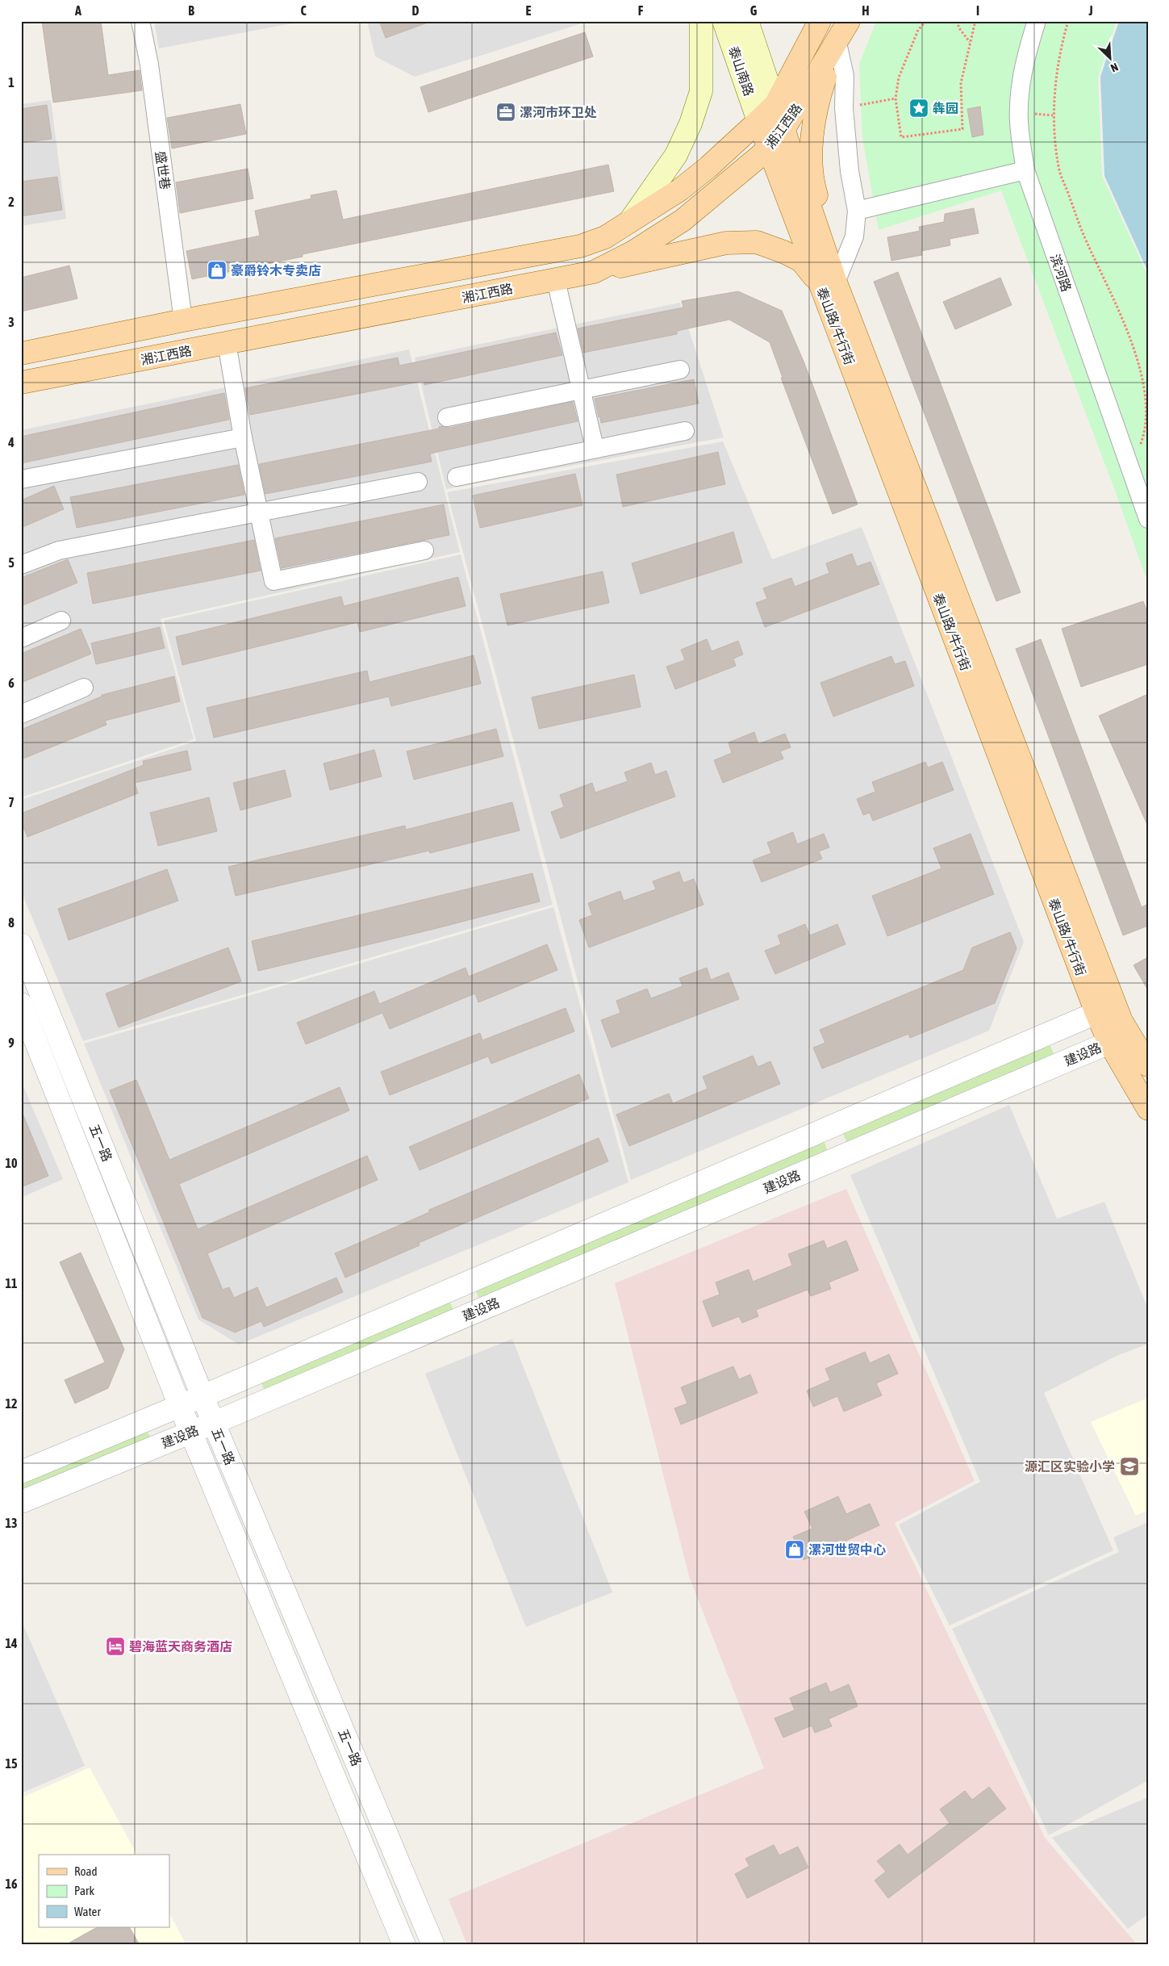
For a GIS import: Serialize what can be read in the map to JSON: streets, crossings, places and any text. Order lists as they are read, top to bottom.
{
  "streets": {
    "main road": ["泰山南路", "湘江西路", "泰山路/牛行街"],
    "street": [
      "盛世巷",
      "滨河路",
      "建设路",
      "五一路"
    ]
  },
  "crossings": [
    ["泰山南路", "湘江西路"],
    ["泰山南路", "泰山路/牛行街"],
    ["湘江西路", "盛世巷"],
    ["湘江西路", "泰山路/牛行街"],
    ["泰山路/牛行街", "建设路"],
    ["建设路", "五一路"]
  ],
  "places": {
    "place": ["犇园"],
    "office": ["漯河市环卫处"],
    "shop": ["豪爵铃木专卖店", "漯河世贸中心"],
    "school or university": ["源汇区实验小学"],
    "hotel": ["碧海蓝天商务酒店"]
  },
  "legend": ["Road", "Park", "Water"],
  "north": "bottom right",
  "grid": {
    "columns": [
      "A",
      "B",
      "C",
      "D",
      "E",
      "F",
      "G",
      "H",
      "I",
      "J"
    ],
    "rows": [
      "1",
      "2",
      "3",
      "4",
      "5",
      "6",
      "7",
      "8",
      "9",
      "10",
      "11",
      "12",
      "13",
      "14",
      "15",
      "16"
    ]
  }
}
